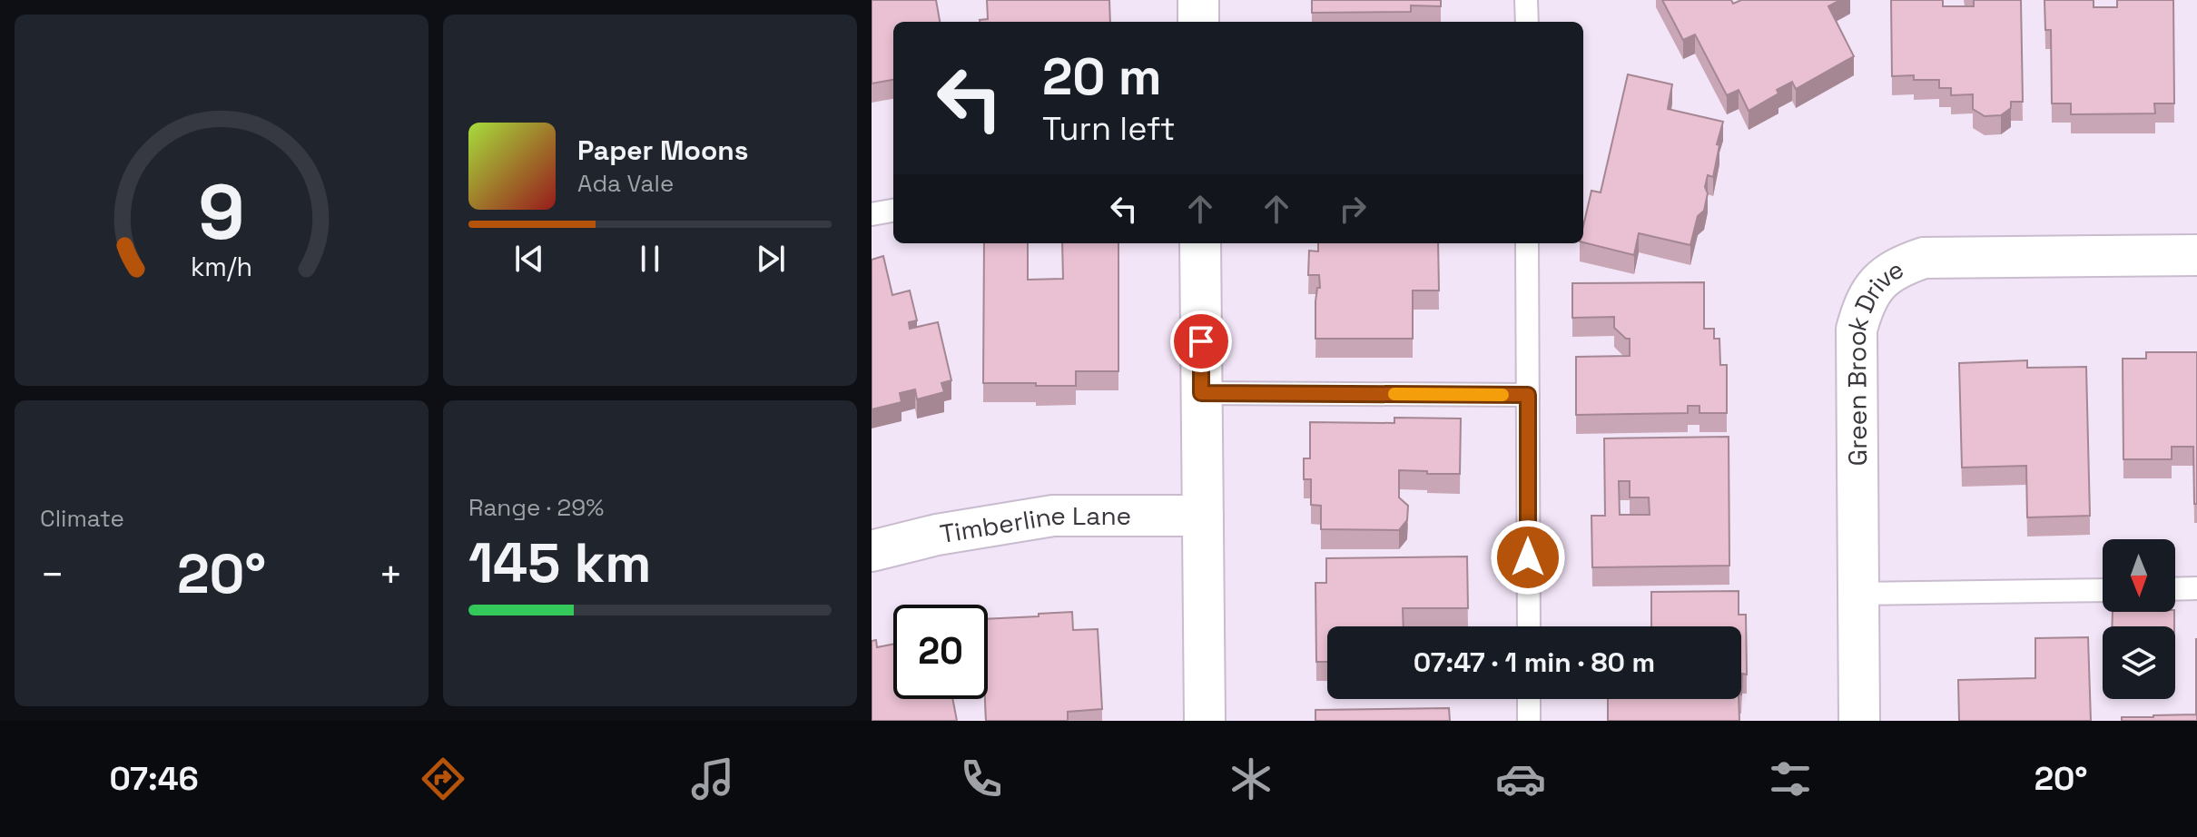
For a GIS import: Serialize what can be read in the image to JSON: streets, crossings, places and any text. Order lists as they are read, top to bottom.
{
  "streets": {
    "street": ["Green Brook Drive", "Timberline Lane"]
  },
  "north": "bottom",
  "page": {
    "turn": ["20 m", "Turn left"],
    "song": ["Paper Moons", "Ada Vale"],
    "tile": [
      "Climate",
      ["Range · 29%", "145 km"]
    ],
    "heat": ["−", "20°", "+"],
    "limit": "20",
    "trip": "07:47 · 1 min · 80 m",
    "tabs": ["07:46", "20°"],
    "gauge": ["9", "km/h"]
  }
}
